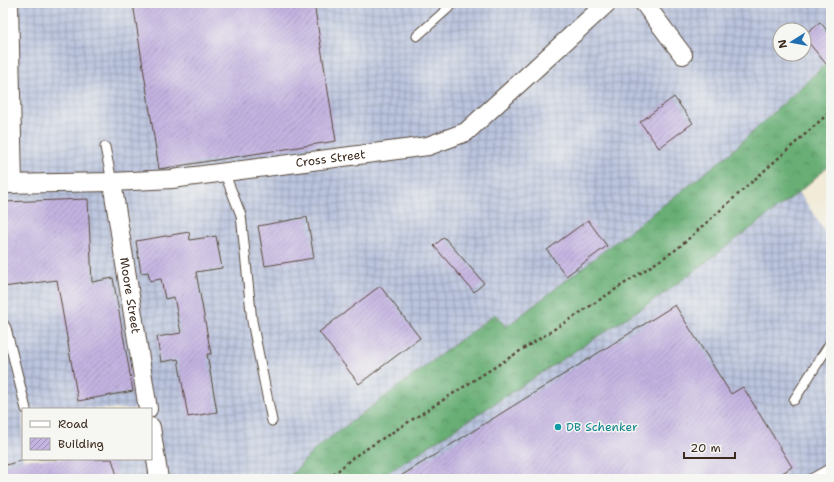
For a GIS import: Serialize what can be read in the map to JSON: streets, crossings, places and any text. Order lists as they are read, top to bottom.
{
  "streets": {
    "street": ["Cross Street", "Moore Street"]
  },
  "crossings": [
    ["Cross Street", "Moore Street"]
  ],
  "places": ["DB Schenker"],
  "legend": ["Road", "Building"],
  "scale_bar": "20 m",
  "north": "left"
}
